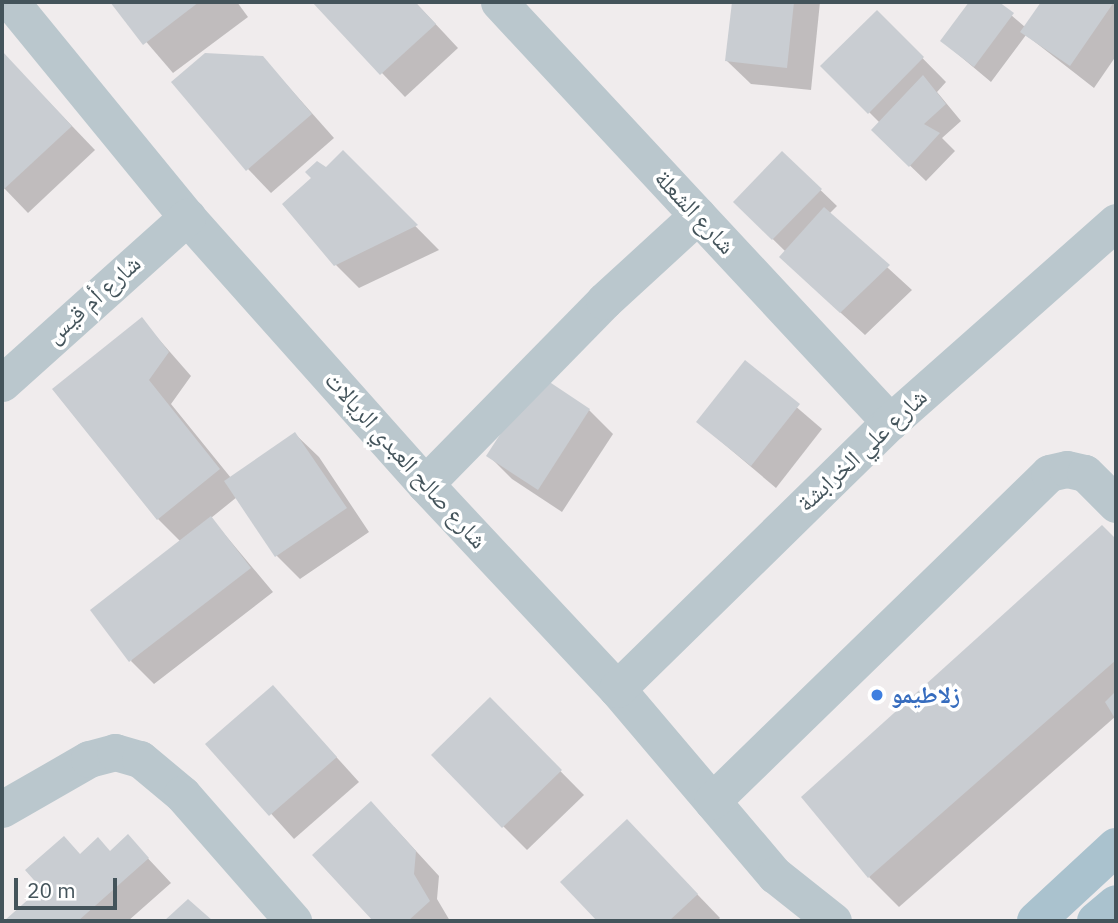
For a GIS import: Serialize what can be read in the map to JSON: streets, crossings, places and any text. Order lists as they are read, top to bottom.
{
  "streets": {
    "street": [
      "شارع الشعلة",
      "شارع أم قيس",
      "شارع علي الخرابشة",
      "شارع صالح العبدي الريالات"
    ]
  },
  "crossings": [
    ["شارع الشعلة", "شارع علي الخرابشة"],
    ["شارع أم قيس", "شارع صالح العبدي الريالات"],
    ["شارع علي الخرابشة", "شارع صالح العبدي الريالات"]
  ],
  "places": ["زلاطيمو"],
  "scale_bar": "20 m"
}
